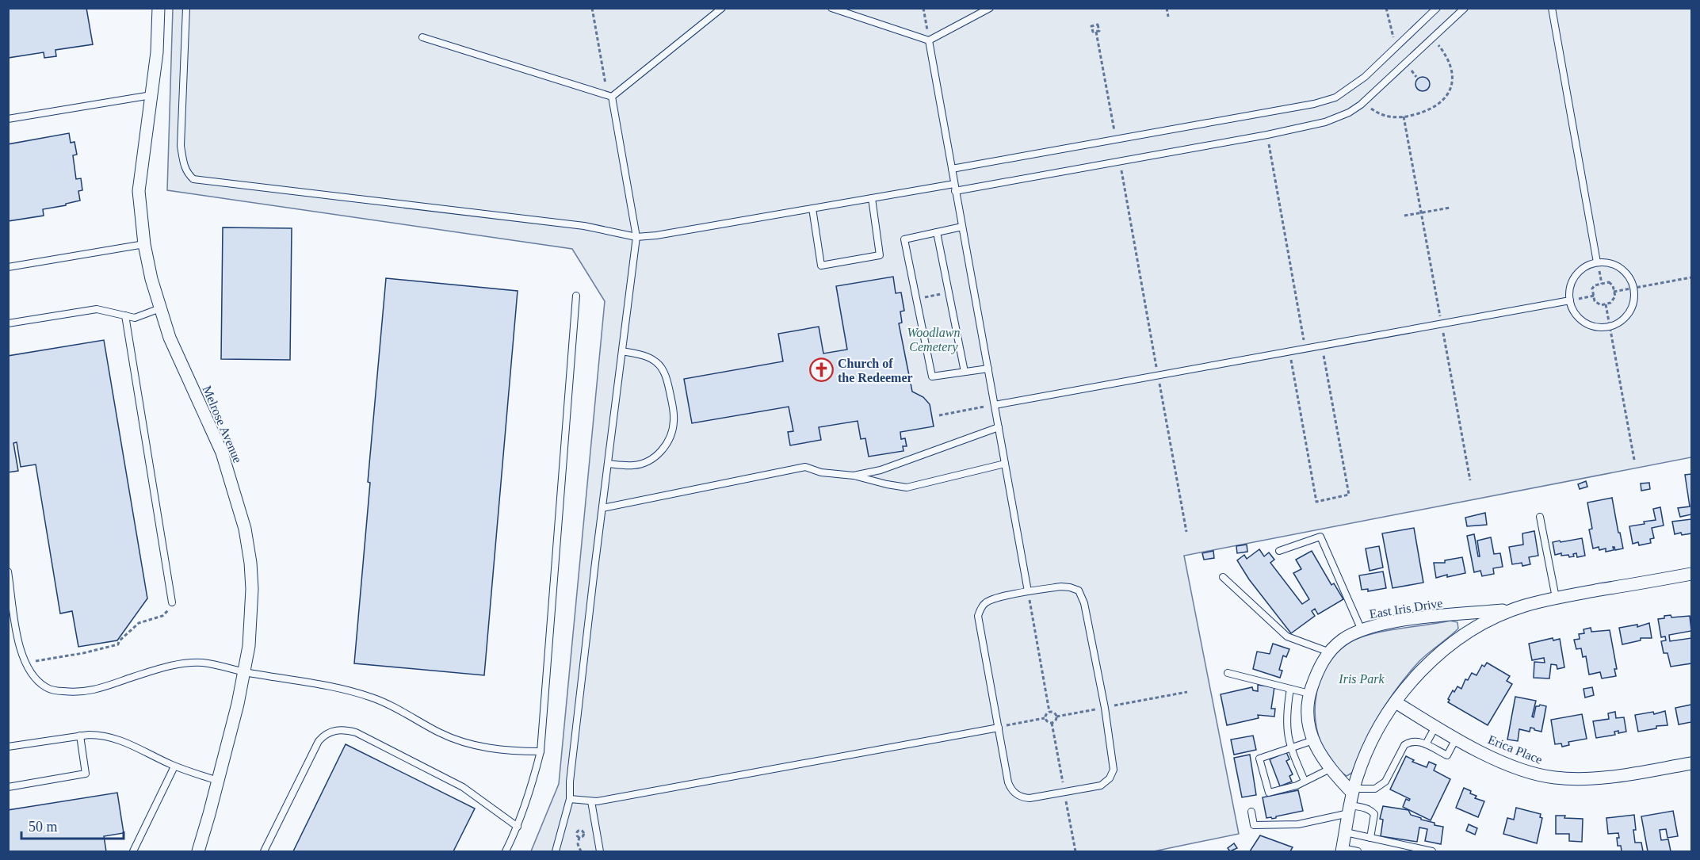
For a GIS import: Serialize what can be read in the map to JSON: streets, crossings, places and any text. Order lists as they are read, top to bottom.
{
  "streets": {
    "street": ["Melrose Avenue", "East Iris Drive", "Erica Place"]
  },
  "crossings": [
    ["East Iris Drive", "Erica Place"]
  ],
  "parks": ["Woodlawn Cemetery", "Iris Park"],
  "places": {
    "church": ["Church of the Redeemer"]
  },
  "scale_bar": "50 m"
}
